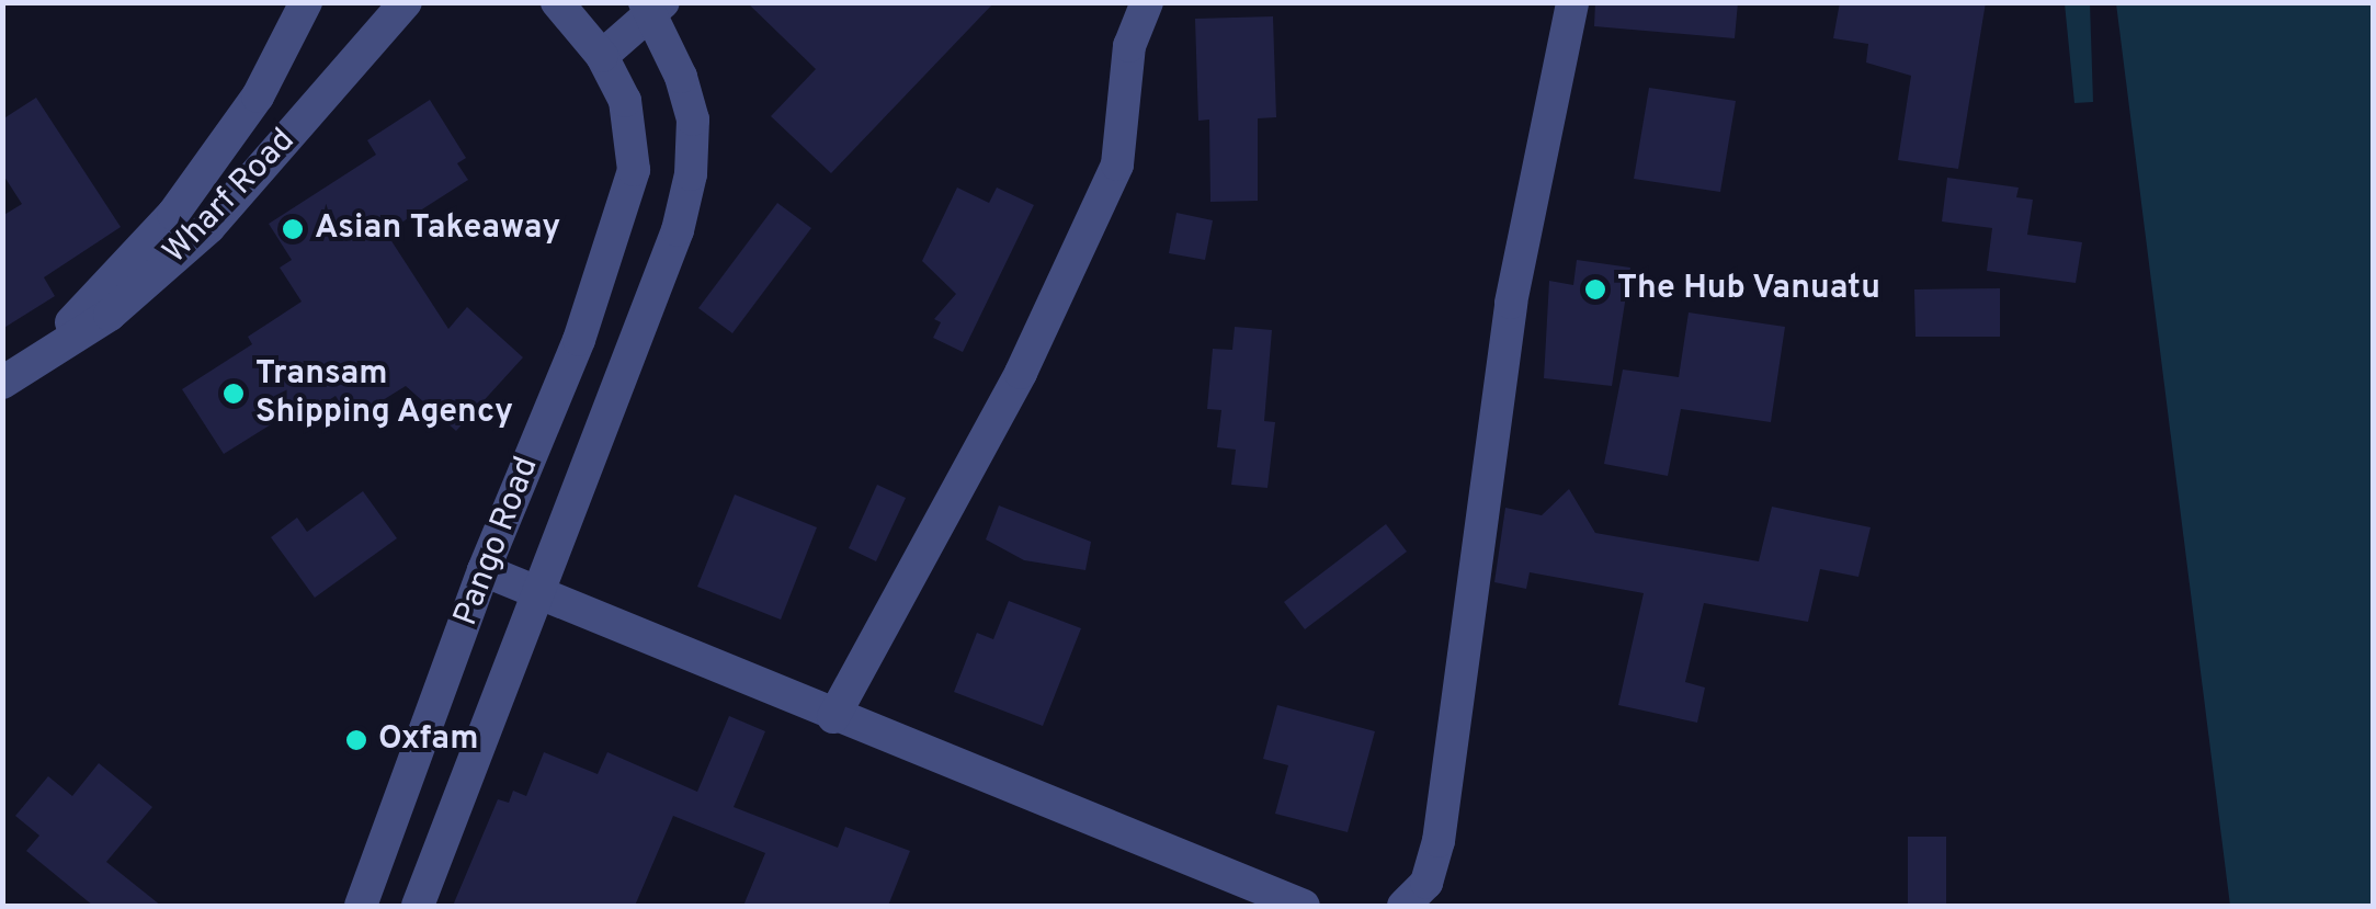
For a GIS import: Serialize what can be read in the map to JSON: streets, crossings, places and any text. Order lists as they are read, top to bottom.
{
  "streets": {
    "street": ["Wharf Road", "Pango Road"]
  },
  "places": [
    "Asian Takeaway",
    "The Hub Vanuatu",
    "Transam Shipping Agency",
    "Oxfam"
  ]
}
